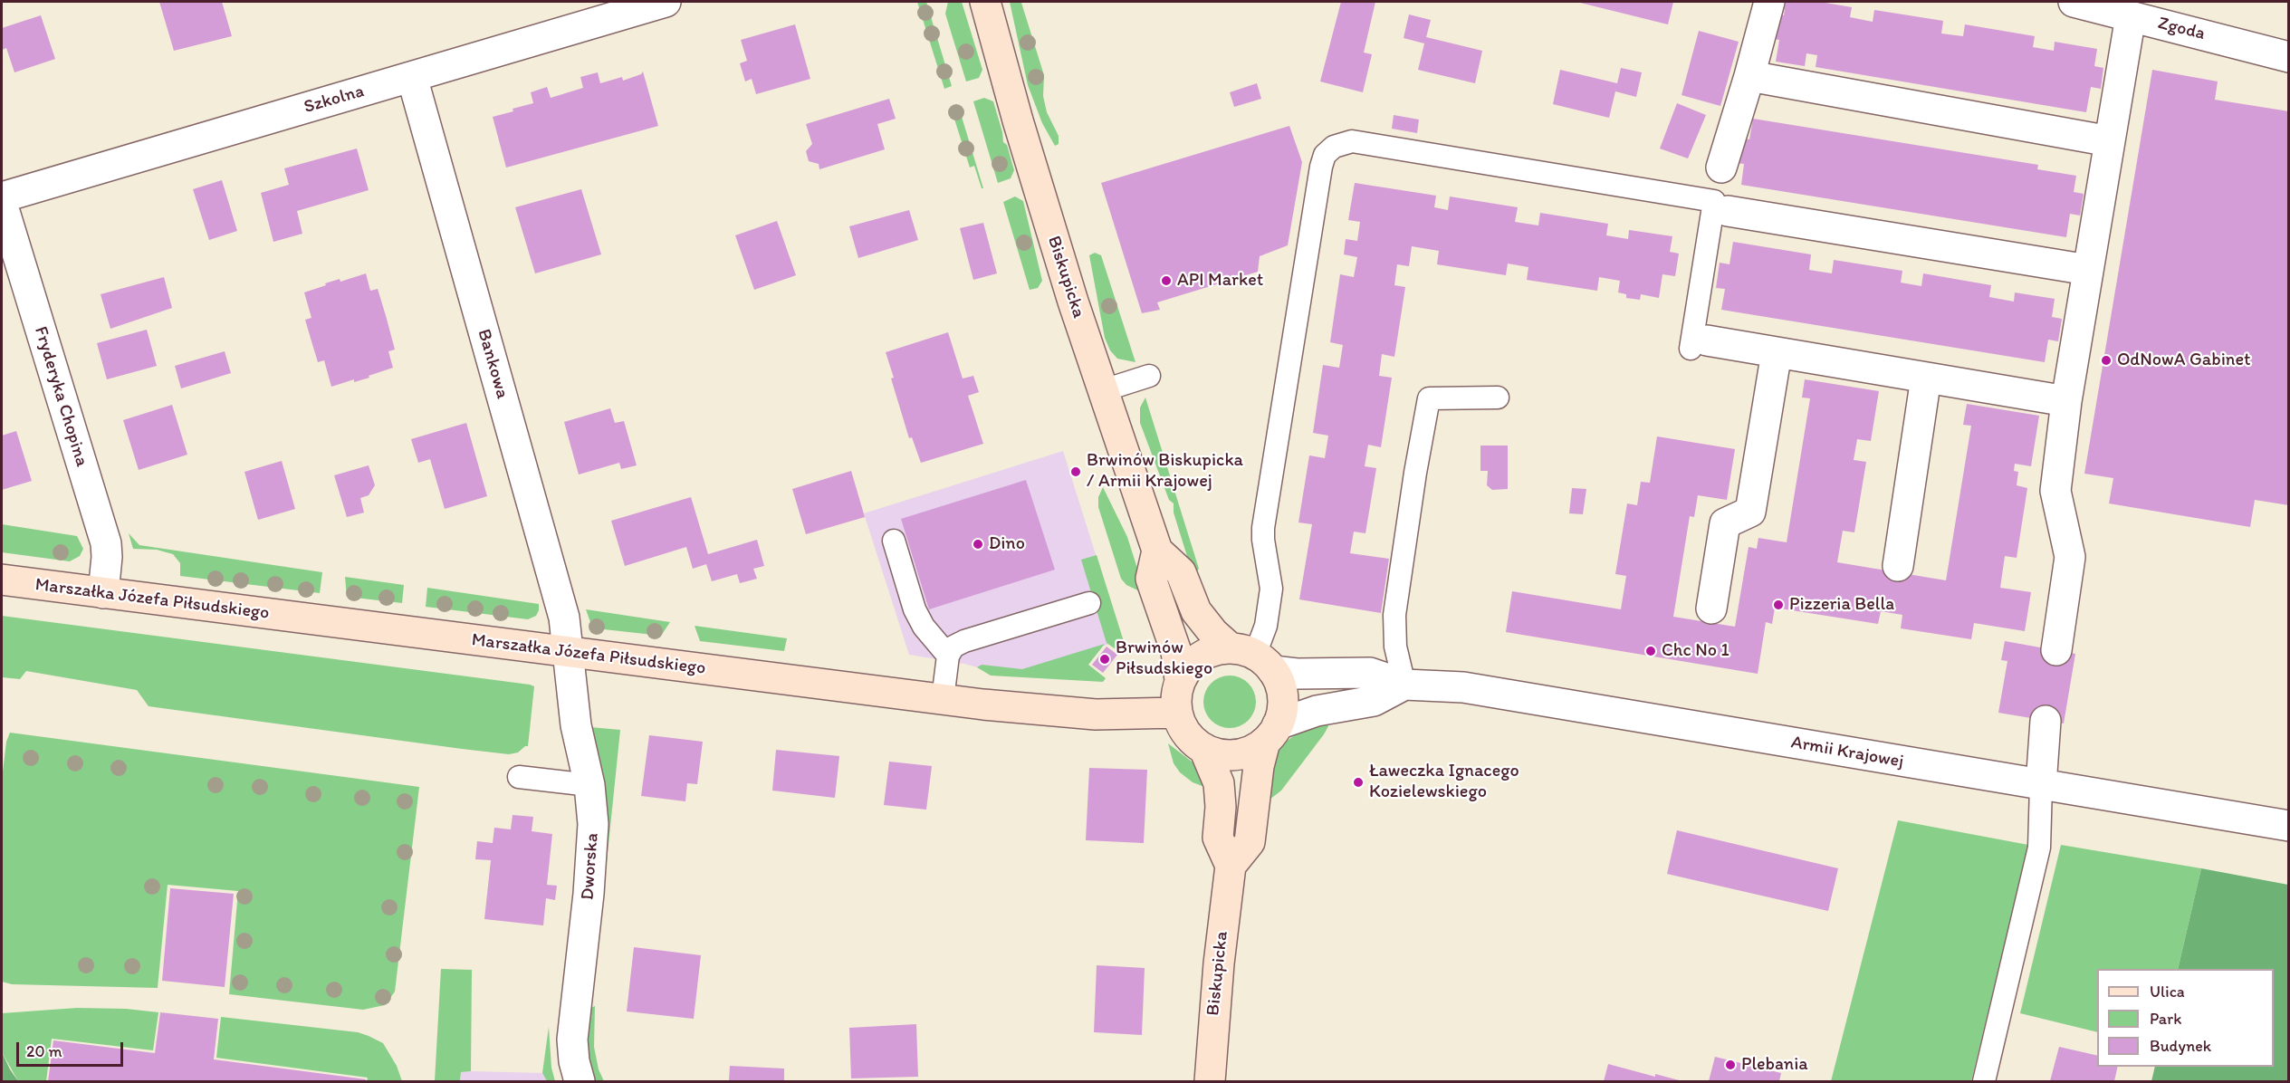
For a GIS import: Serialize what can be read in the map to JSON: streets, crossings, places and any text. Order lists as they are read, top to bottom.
{
  "streets": {
    "main road": ["Biskupicka", "Marszałka Józefa Piłsudskiego"],
    "street": [
      "Zgoda",
      "Szkolna",
      "Bankowa",
      "Fryderyka Chopina",
      "Armii Krajowej",
      "Dworska"
    ]
  },
  "crossings": [
    ["Szkolna", "Bankowa"],
    ["Biskupicka", "Marszałka Józefa Piłsudskiego"],
    ["Biskupicka", "Armii Krajowej"],
    ["Bankowa", "Marszałka Józefa Piłsudskiego"],
    ["Bankowa", "Dworska"],
    ["Fryderyka Chopina", "Marszałka Józefa Piłsudskiego"],
    ["Marszałka Józefa Piłsudskiego", "Armii Krajowej"],
    ["Marszałka Józefa Piłsudskiego", "Dworska"]
  ],
  "places": [
    "API Market",
    "OdNowA Gabinet",
    "Brwinów Biskupicka / Armii Krajowej",
    "Dino",
    "Pizzeria Bella",
    "Chc No 1",
    "Brwinów Piłsudskiego",
    "Ławeczka Ignacego Kozielewskiego",
    "Plebania"
  ],
  "legend": ["Ulica", "Park", "Budynek"],
  "scale_bar": "20 m"
}
